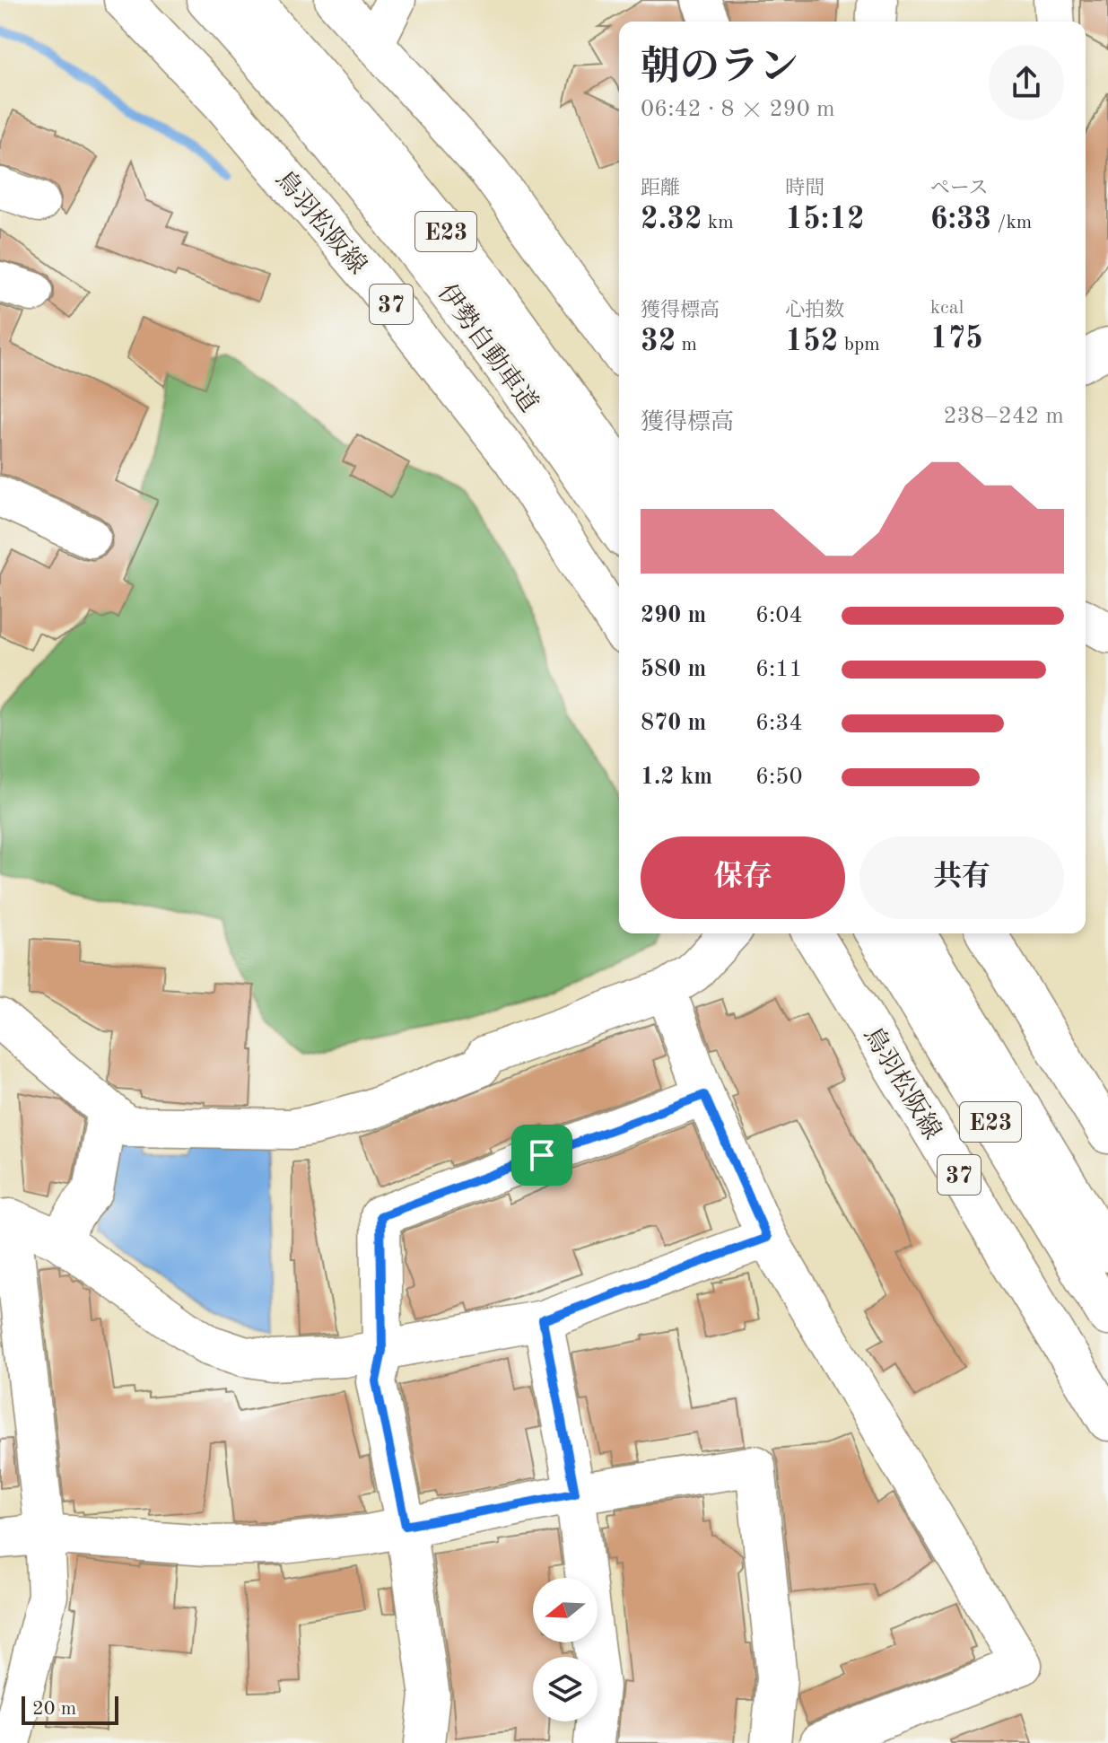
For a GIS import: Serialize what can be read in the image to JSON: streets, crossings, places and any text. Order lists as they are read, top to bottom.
{
  "streets": {
    "main road": [
      "鳥羽松阪線",
      "E23",
      "37",
      "伊勢自動車道"
    ]
  },
  "scale_bar": "20 m",
  "north": "left",
  "page": {
    "heading": ["朝のラン", "06:42 · 8 × 290 m"],
    "stats": [
      ["距離", "2.32 km"],
      ["時間", "15:12"],
      ["ペース", "6:33 /km"],
      ["獲得標高", "32 m"],
      ["心拍数", "152 bpm"],
      ["kcal", "175"]
    ],
    "chart": ["獲得標高", "238–242 m"],
    "list": [
      {
        "name": "290 m",
        "note": "6:04"
      },
      {
        "name": "580 m",
        "note": "6:11"
      },
      {
        "name": "870 m",
        "note": "6:34"
      },
      {
        "name": "1.2 km",
        "note": "6:50"
      }
    ],
    "buttons": ["保存", "共有"],
    "scale": "20 m"
  }
}
